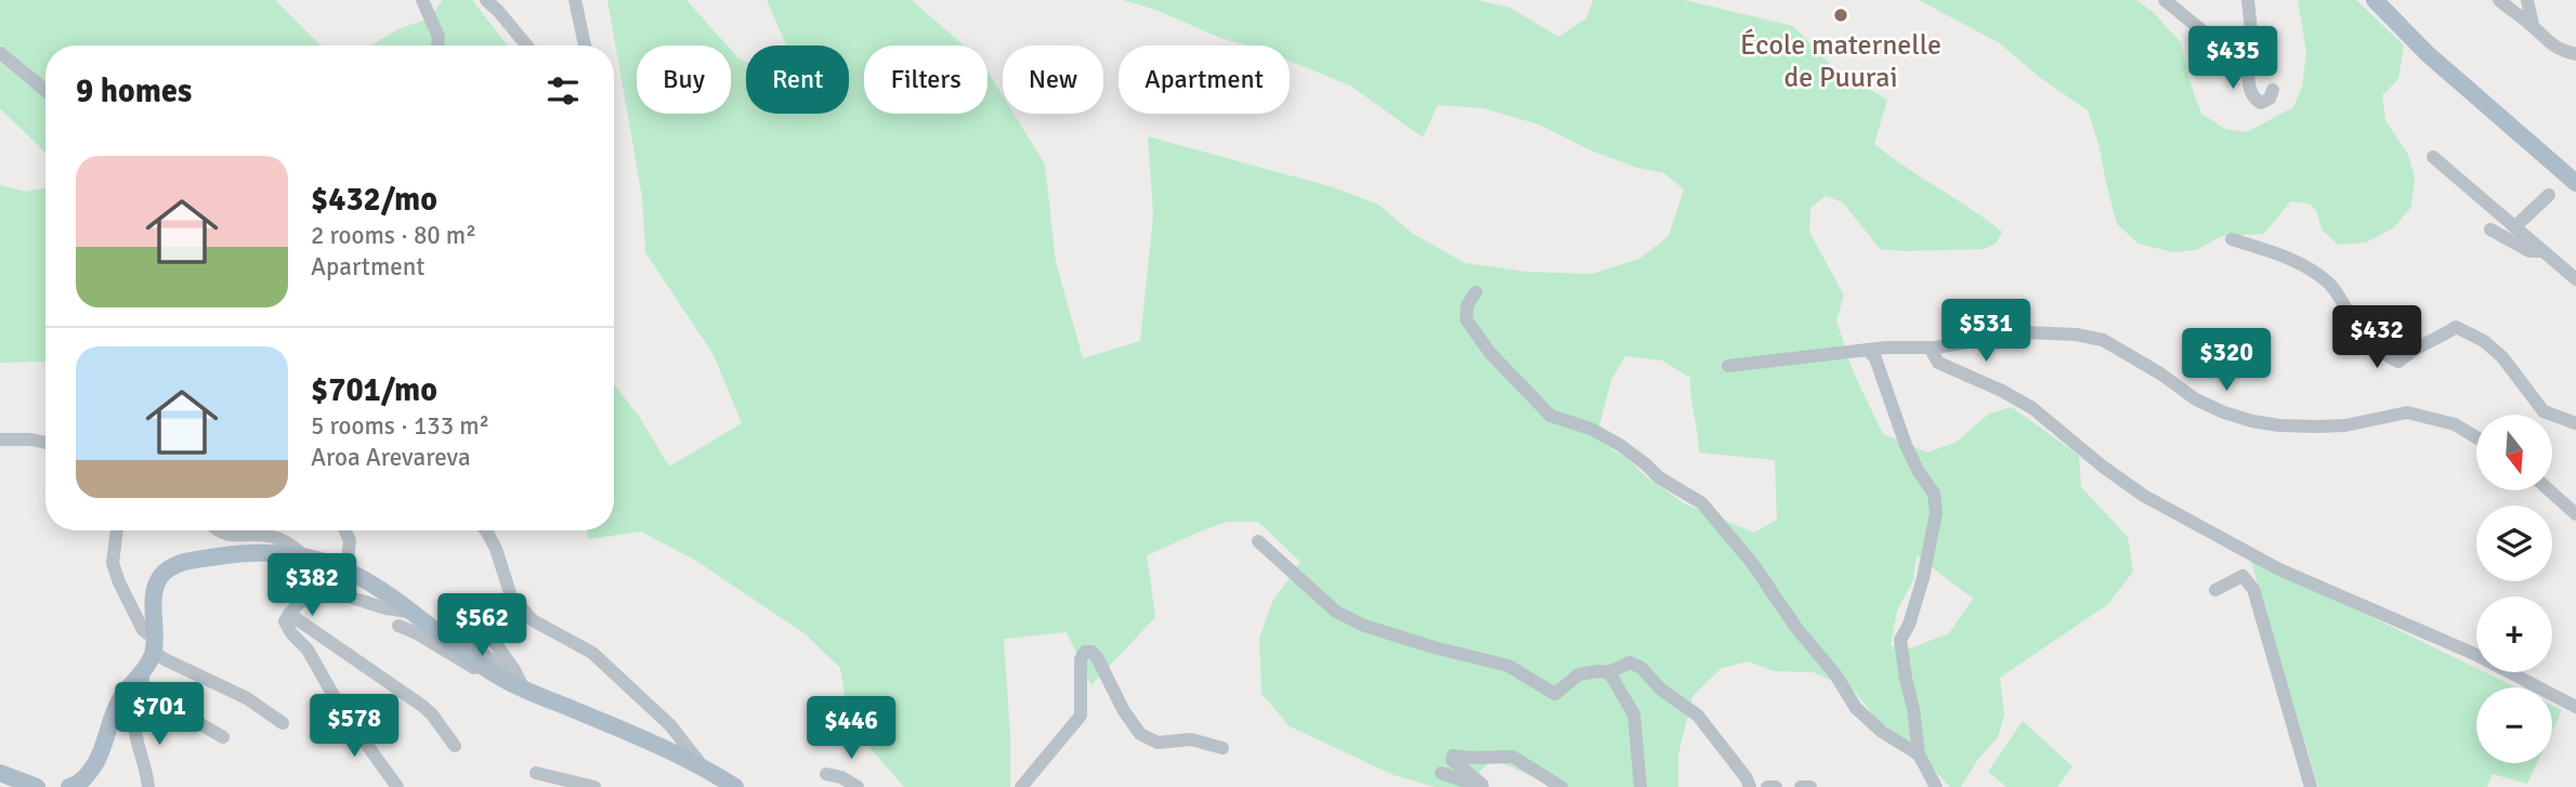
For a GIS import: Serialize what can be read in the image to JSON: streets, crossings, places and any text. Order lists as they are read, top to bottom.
{
  "places": ["École maternelle de Puurai"],
  "north": "bottom",
  "page": {
    "price": [
      "$435",
      "$531",
      "$432",
      "$320",
      "$382",
      "$562",
      "$701",
      "$578",
      "$446"
    ],
    "chip": [
      "Buy",
      "Rent",
      "Filters",
      "New",
      "Apartment"
    ],
    "heading": "9 homes",
    "list": [
      {
        "name": "$432/mo",
        "note": "2 rooms · 80 m² · Apartment"
      },
      {
        "name": "$701/mo",
        "note": "5 rooms · 133 m² · Aroa Arevareva"
      }
    ],
    "map_buttons": ["+", "−"]
  }
}
